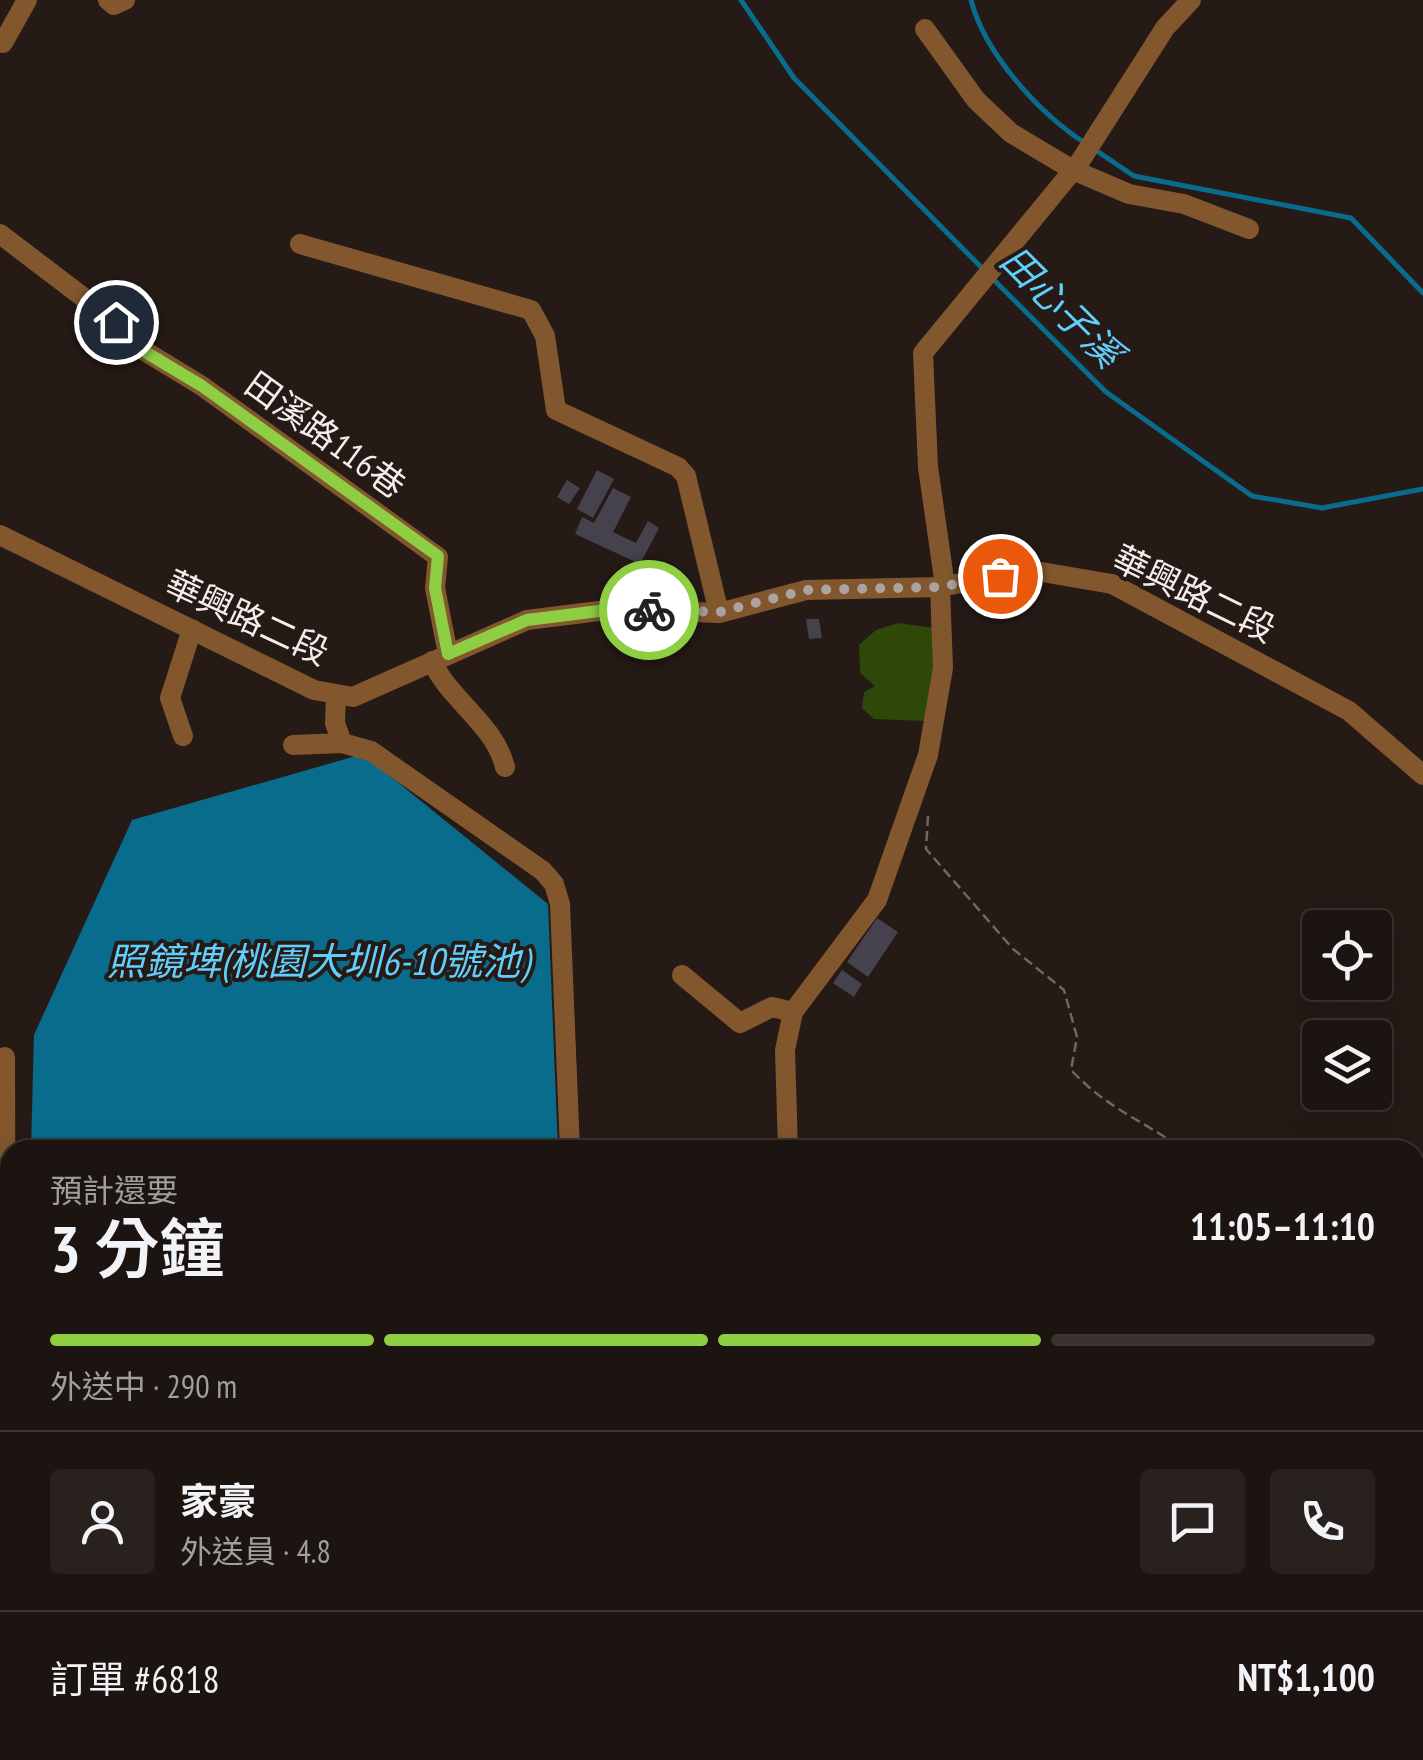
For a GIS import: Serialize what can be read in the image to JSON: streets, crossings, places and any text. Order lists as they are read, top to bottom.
{
  "streets": {
    "street": ["田溪路116巷", "華興路二段"]
  },
  "crossings": [
    ["田溪路116巷", "華興路二段"]
  ],
  "water": ["田心子溪", "照鏡埤(桃園大圳6-10號池)"],
  "page": {
    "heading": ["3 分鐘", "預計還要", "11:05–11:10"],
    "panel": [
      "家豪",
      "外送員 · 4.8",
      "訂單 #6818",
      "NT$1,100"
    ],
    "bar": "外送中 · 290 m"
  }
}
